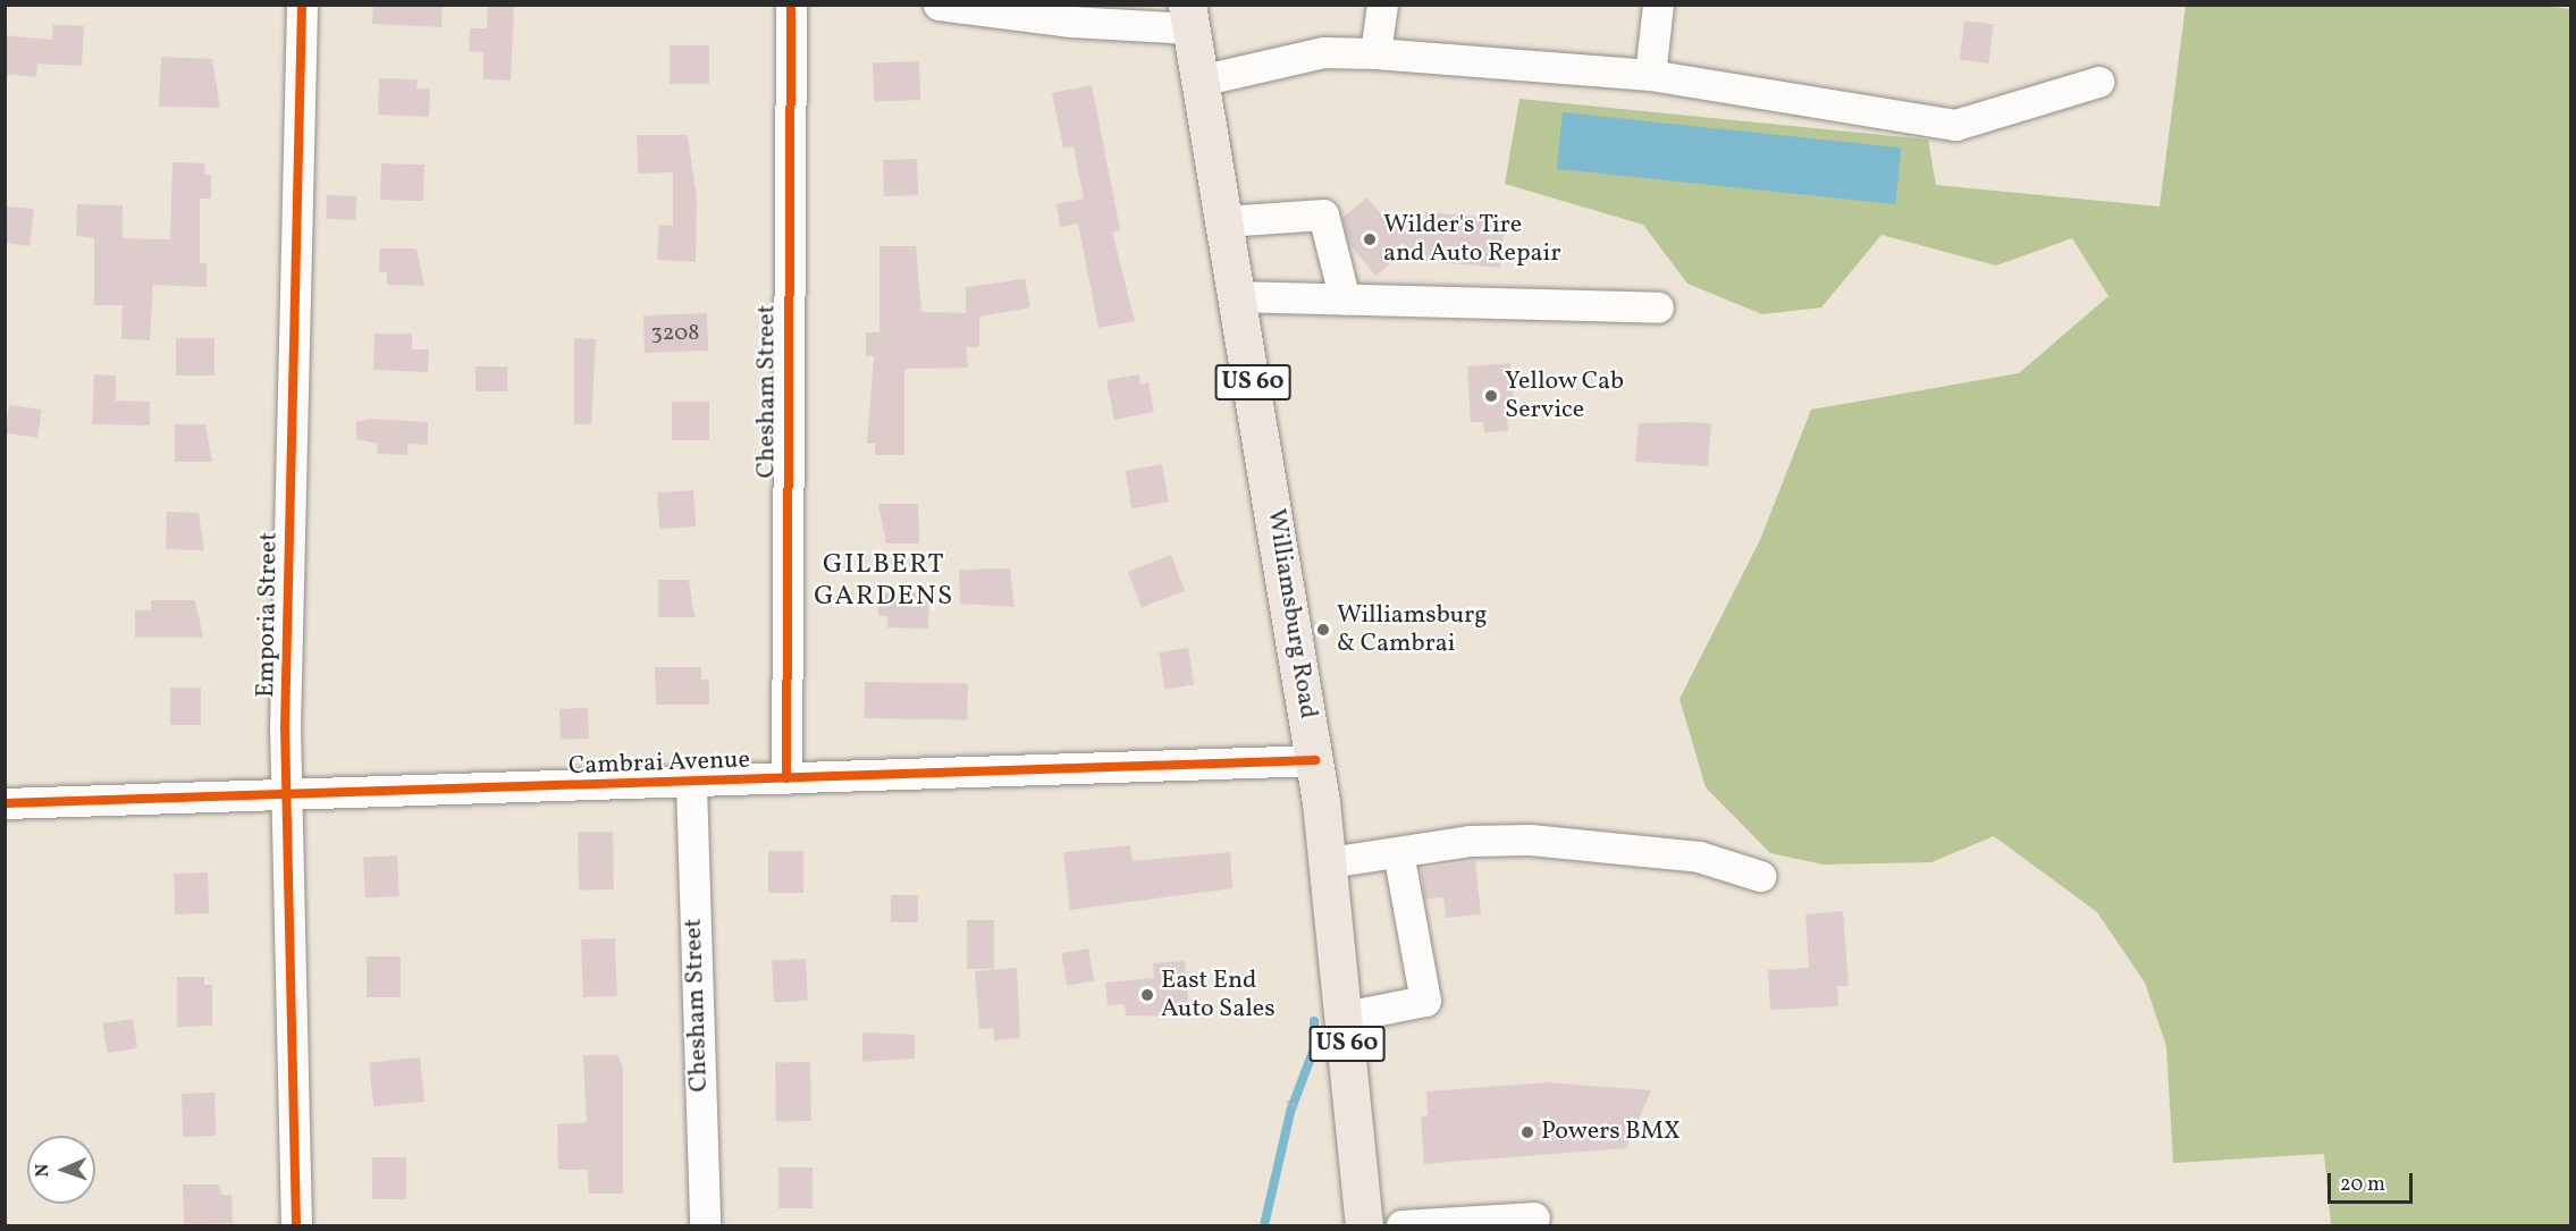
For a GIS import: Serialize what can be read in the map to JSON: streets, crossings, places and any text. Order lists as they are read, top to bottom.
{
  "streets": {
    "main road": ["US 60", "Williamsburg Road"],
    "street": ["Chesham Street", "Emporia Street", "Cambrai Avenue"]
  },
  "crossings": [
    ["Chesham Street", "Cambrai Avenue"],
    ["Williamsburg Road", "Cambrai Avenue"],
    ["Emporia Street", "Cambrai Avenue"]
  ],
  "districts": ["GILBERT GARDENS"],
  "places": [
    "Wilder's Tire and Auto Repair",
    "Yellow Cab Service",
    "Williamsburg & Cambrai",
    "East End Auto Sales",
    "Powers BMX"
  ],
  "house_numbers": ["3208"],
  "scale_bar": "20 m",
  "north": "left"
}
